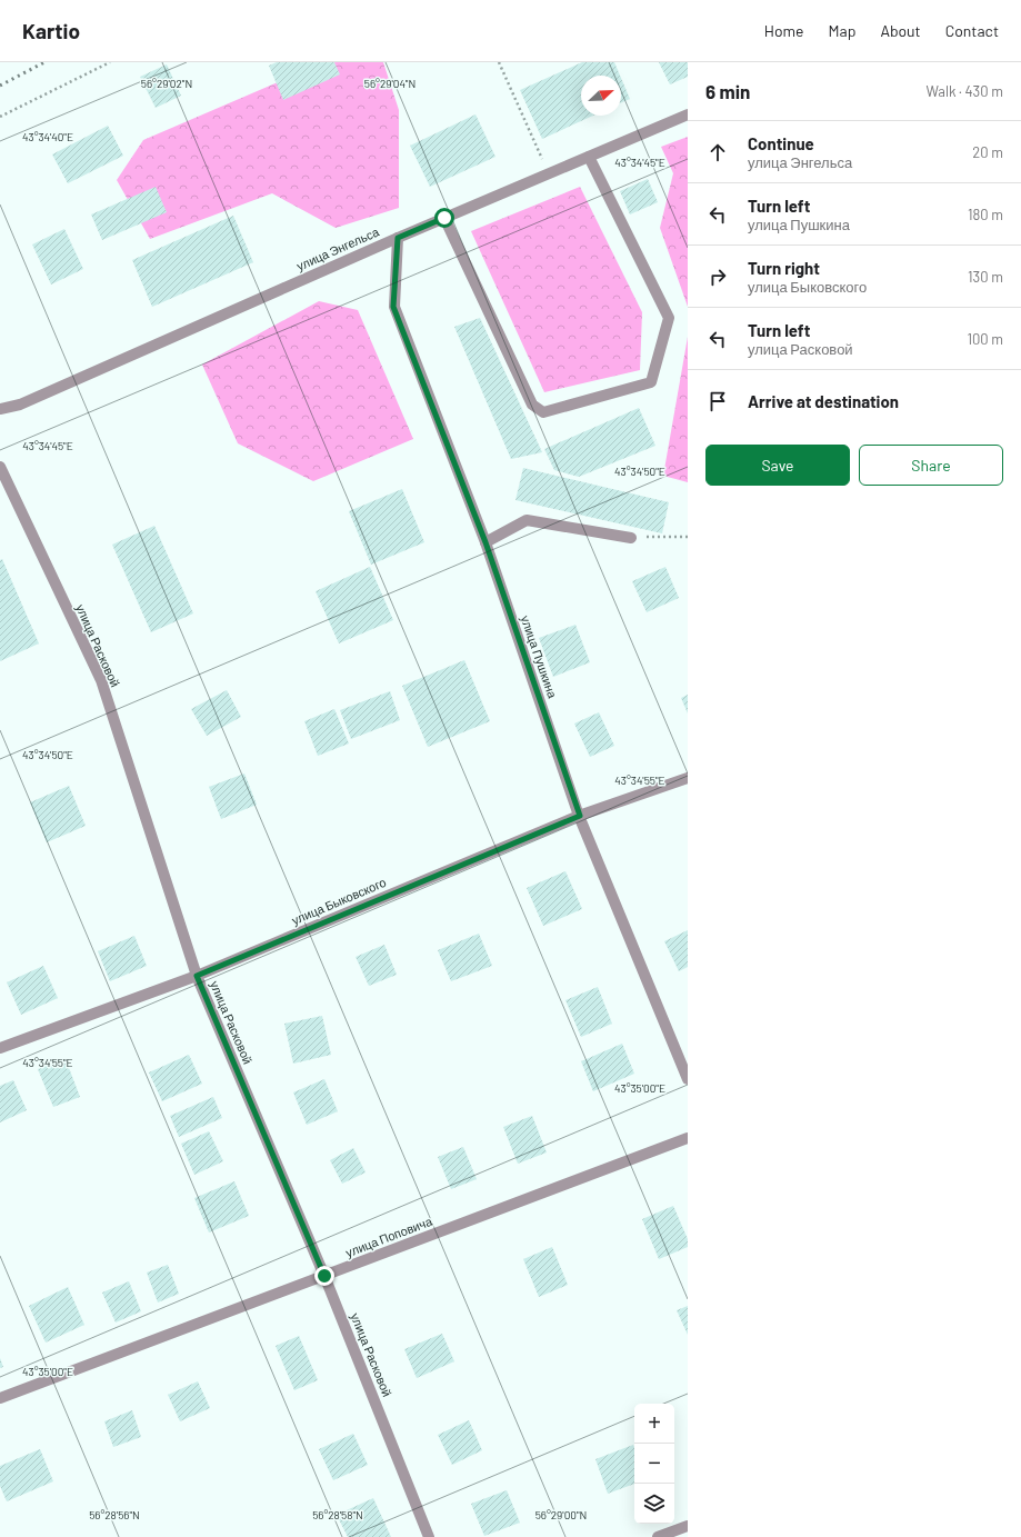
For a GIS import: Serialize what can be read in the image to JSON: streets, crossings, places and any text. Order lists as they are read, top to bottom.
{
  "streets": {
    "street": [
      "улица Энгельса",
      "улица Расковой",
      "улица Пушкина",
      "улица Быковского",
      "улица Поповича"
    ]
  },
  "crossings": [
    ["улица Энгельса", "улица Пушкина"],
    ["улица Расковой", "улица Быковского"],
    ["улица Расковой", "улица Поповича"],
    ["улица Пушкина", "улица Быковского"]
  ],
  "north": "top right",
  "page": {
    "header": "Kartio",
    "nav": [
      "Home",
      "Map",
      "About",
      "Contact"
    ],
    "heading": ["6 min", "Walk · 430 m"],
    "list": [
      ["Continue", "улица Энгельса", "20 m"],
      ["Turn left", "улица Пушкина", "180 m"],
      ["Turn right", "улица Быковского", "130 m"],
      ["Turn left", "улица Расковой", "100 m"],
      "Arrive at destination"
    ],
    "buttons": ["Save", "Share"],
    "map_buttons": ["+", "−"]
  },
  "coordinates": [
    "56°29'02\"N",
    "56°29'04\"N",
    "43°34'40\"E",
    "43°34'45\"E",
    "43°34'50\"E",
    "43°34'55\"E",
    "43°35'00\"E",
    "56°28'56\"N",
    "56°28'58\"N",
    "56°29'00\"N"
  ]
}
